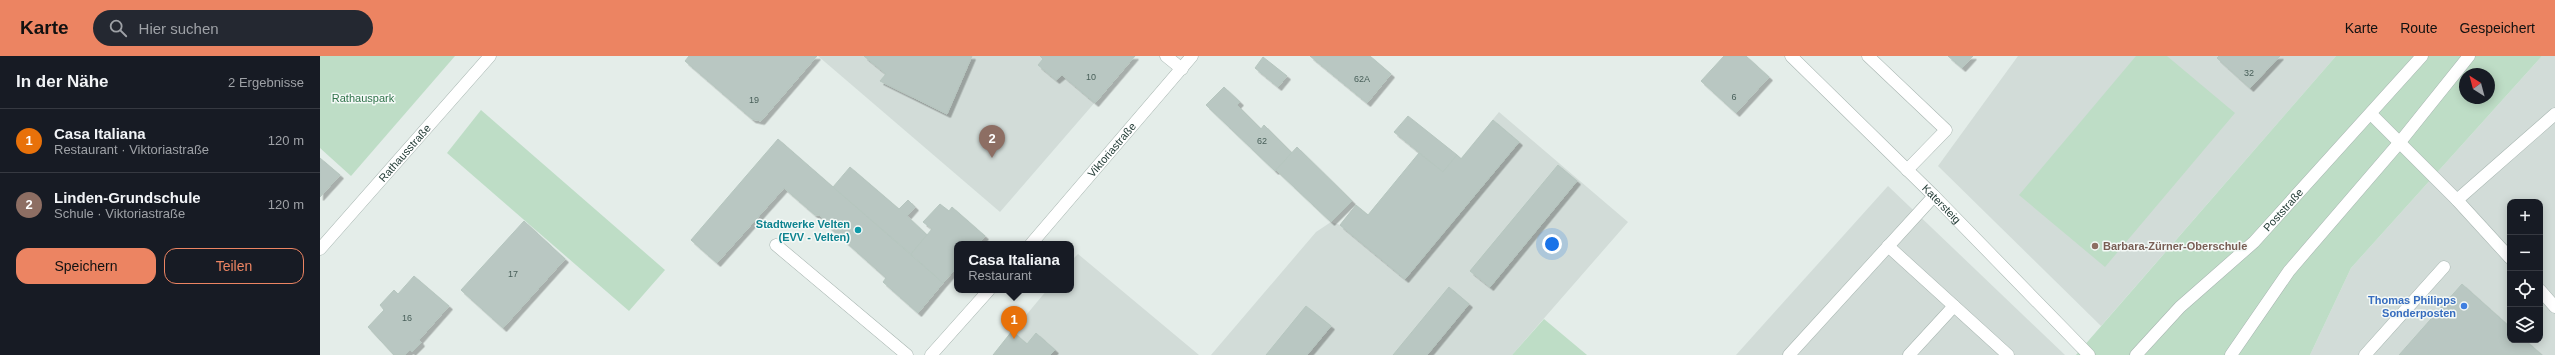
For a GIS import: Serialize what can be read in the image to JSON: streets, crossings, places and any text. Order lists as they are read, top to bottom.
{
  "streets": {
    "street": [
      "Viktoriastraße",
      "Rathausstraße",
      "Katersteig",
      "Poststraße"
    ]
  },
  "parks": ["Rathauspark"],
  "places": ["Stadtwerke Velten (EVV - Velten)", "Barbara-Zürner-Oberschule", "Thomas Philipps Sonderposten"],
  "house_numbers": [
    "32",
    "10",
    "62A",
    "6",
    "19",
    "62",
    "17",
    "16"
  ],
  "north": "top left",
  "page": {
    "header": "Karte",
    "search": "Hier suchen",
    "nav": ["Karte", "Route", "Gespeichert"],
    "heading": ["In der Nähe", "2 Ergebnisse"],
    "list": [
      {
        "mark": "1",
        "name": "Casa Italiana",
        "note": "Restaurant · Viktoriastraße",
        "value": "120 m"
      },
      {
        "mark": "2",
        "name": "Linden-Grundschule",
        "note": "Schule · Viktoriastraße",
        "value": "120 m"
      }
    ],
    "pins": ["2", "1"],
    "map_buttons": ["+", "−"],
    "buttons": ["Speichern", "Teilen"],
    "popup": ["Casa Italiana", "Restaurant"]
  }
}
